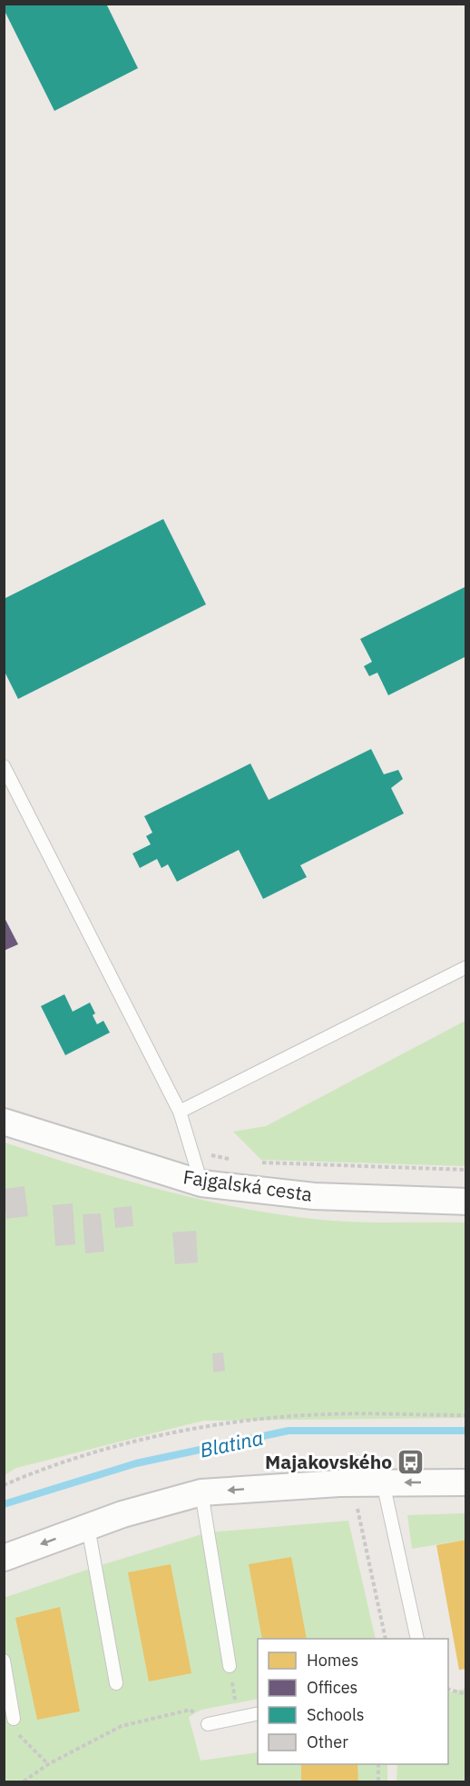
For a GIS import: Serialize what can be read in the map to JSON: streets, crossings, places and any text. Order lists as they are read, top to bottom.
{
  "streets": {
    "street": ["Fajgalská cesta"]
  },
  "water": ["Blatina"],
  "places": {
    "bus stop": ["Majakovského"]
  },
  "legend": [
    "Homes",
    "Offices",
    "Schools",
    "Other"
  ]
}
